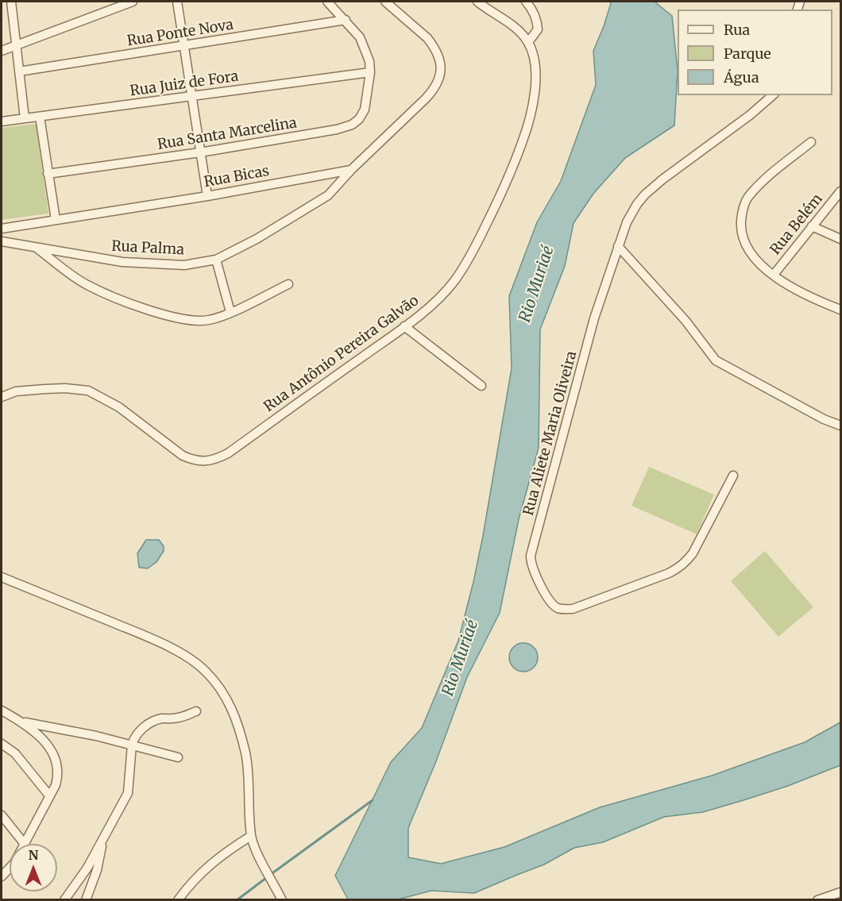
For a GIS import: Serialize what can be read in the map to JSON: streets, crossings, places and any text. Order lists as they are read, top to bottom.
{
  "streets": {
    "street": [
      "Rua Ponte Nova",
      "Rua Juiz de Fora",
      "Rua Santa Marcelina",
      "Rua Bicas",
      "Rua Belém",
      "Rua Palma",
      "Rua Antônio Pereira Galvão",
      "Rua Aliete Maria Oliveira"
    ]
  },
  "crossings": [
    ["Rua Juiz de Fora", "Rua Santa Marcelina"],
    ["Rua Bicas", "Rua Palma"]
  ],
  "water": ["Rio Muriaé"],
  "legend": ["Rua", "Parque", "Água"],
  "north": "top"
}
